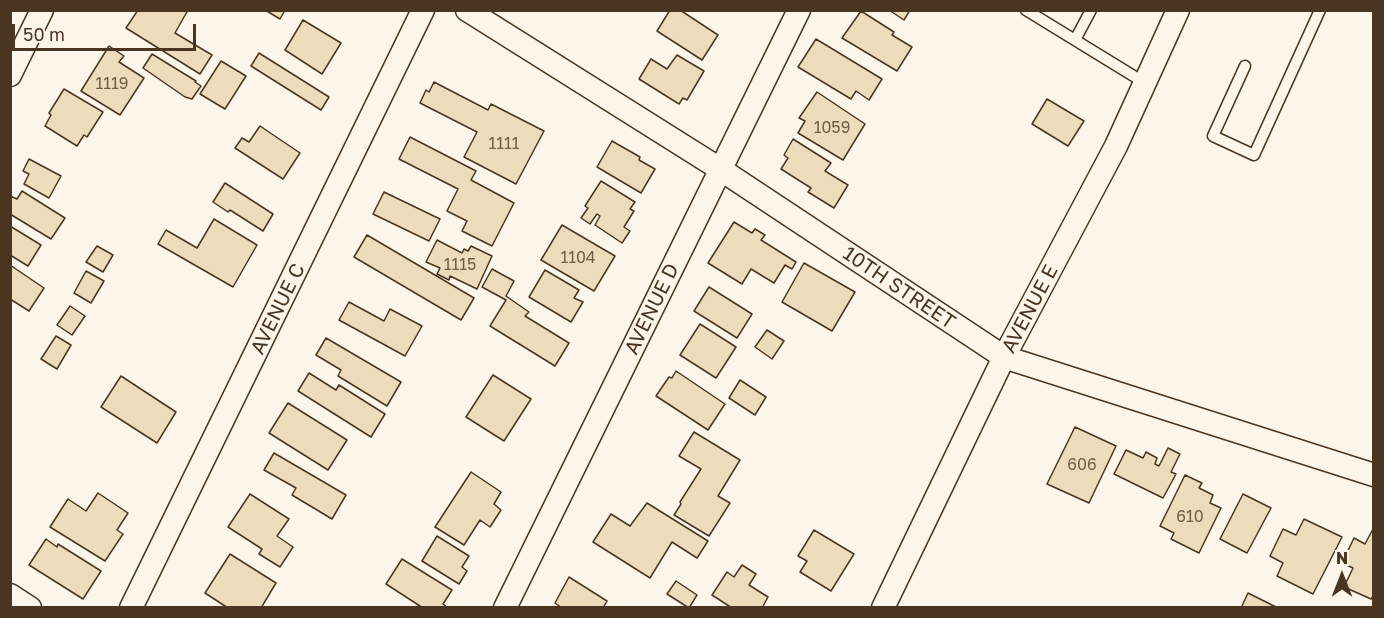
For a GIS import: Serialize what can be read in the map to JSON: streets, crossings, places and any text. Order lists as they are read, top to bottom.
{
  "streets": {
    "street": [
      "10TH STREET",
      "AVENUE C",
      "AVENUE D",
      "AVENUE E"
    ]
  },
  "crossings": [
    ["10TH STREET", "AVENUE D"],
    ["10TH STREET", "AVENUE E"]
  ],
  "house_numbers": [
    "1119",
    "1059",
    "1111",
    "1104",
    "1115",
    "606",
    "610"
  ],
  "scale_bar": "50 m",
  "north": "top"
}
